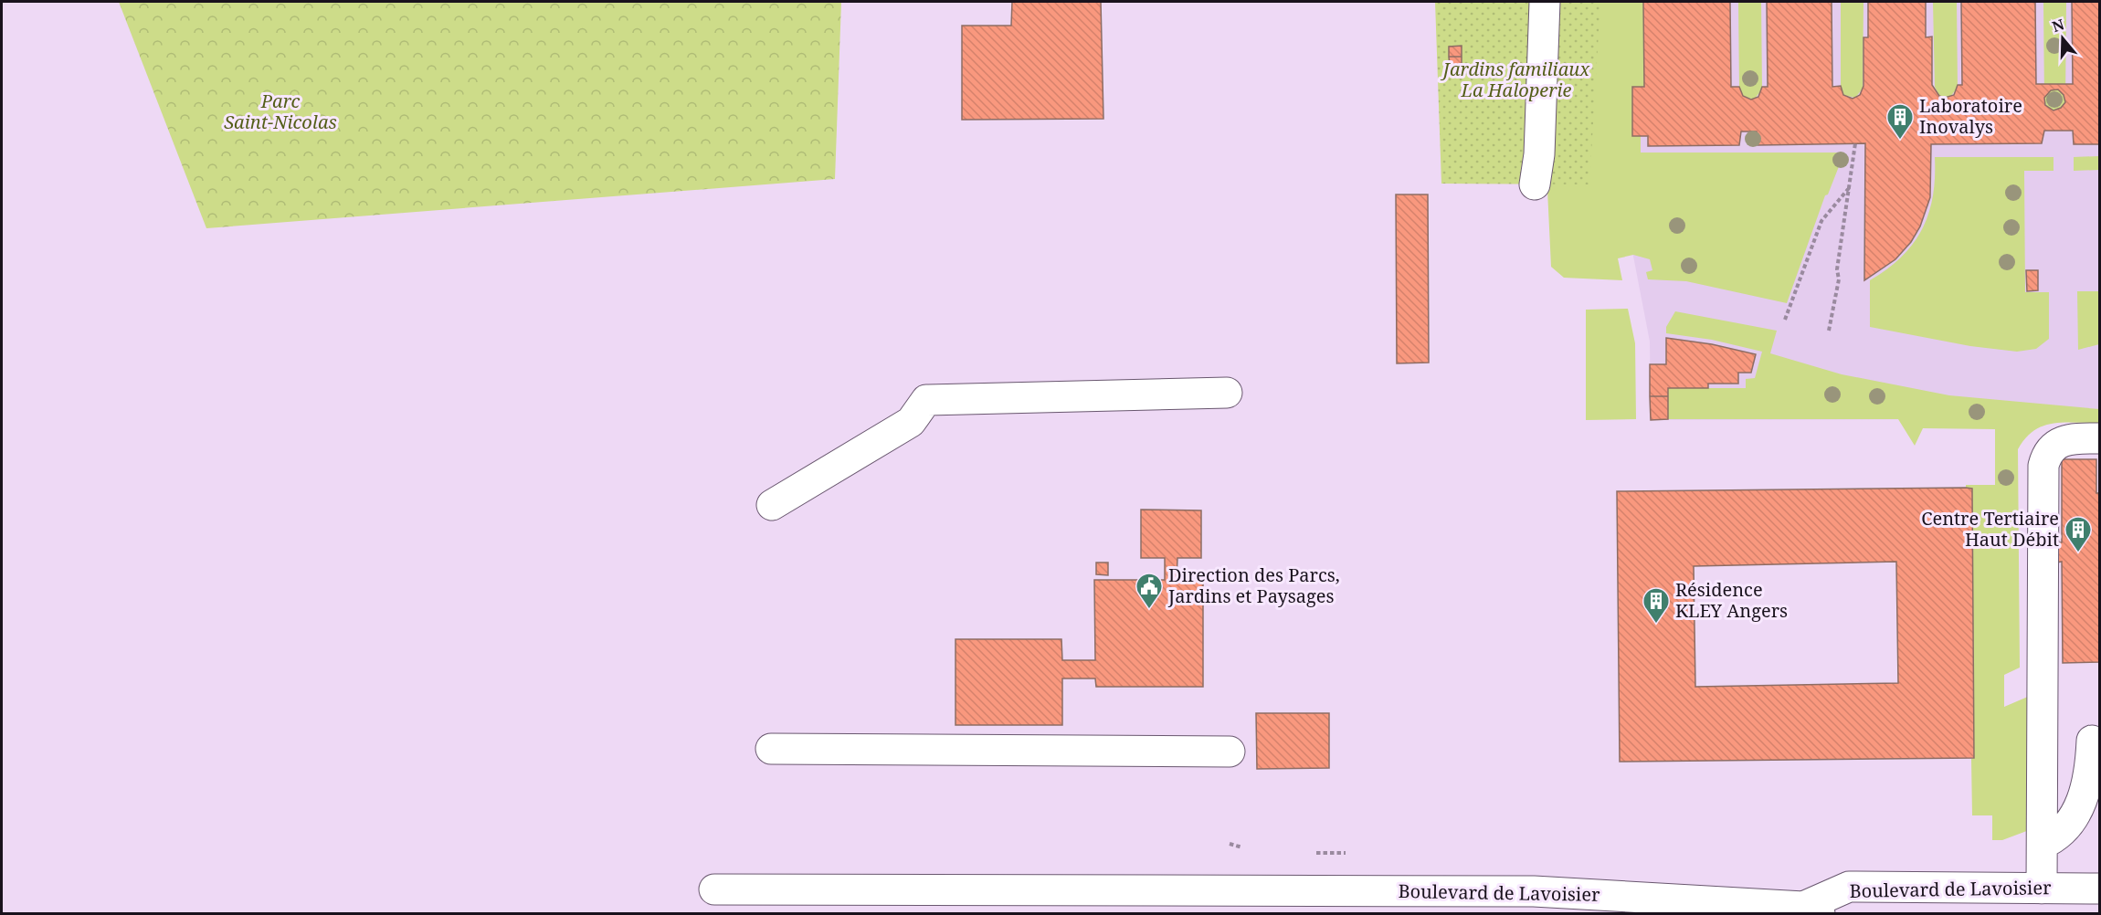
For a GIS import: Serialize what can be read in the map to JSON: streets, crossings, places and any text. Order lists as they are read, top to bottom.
{
  "streets": {
    "street": ["Boulevard de Lavoisier"]
  },
  "parks": ["Jardins familiaux La Haloperie", "Parc Saint-Nicolas"],
  "places": {
    "building": ["Laboratoire Inovalys", "Centre Tertiaire Haut Débit", "Résidence KLEY Angers"],
    "public building": ["Direction des Parcs, Jardins et Paysages"]
  },
  "north": "top"
}
